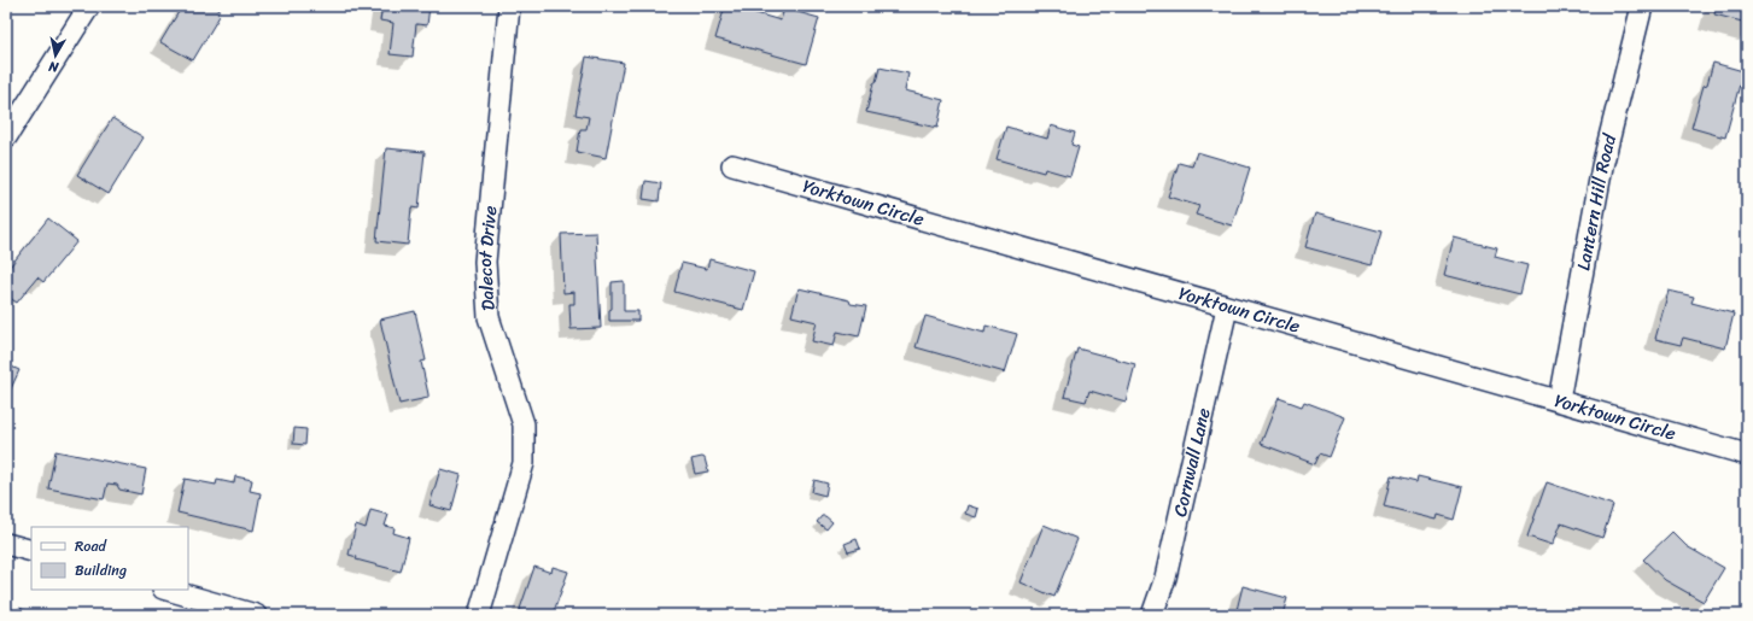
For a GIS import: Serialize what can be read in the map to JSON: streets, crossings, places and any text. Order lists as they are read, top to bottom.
{
  "streets": {
    "street": [
      "Yorktown Circle",
      "Lantern Hill Road",
      "Dalecot Drive",
      "Cornwall Lane"
    ]
  },
  "crossings": [
    ["Yorktown Circle", "Lantern Hill Road"],
    ["Yorktown Circle", "Cornwall Lane"]
  ],
  "legend": ["Road", "Building"],
  "north": "bottom"
}
